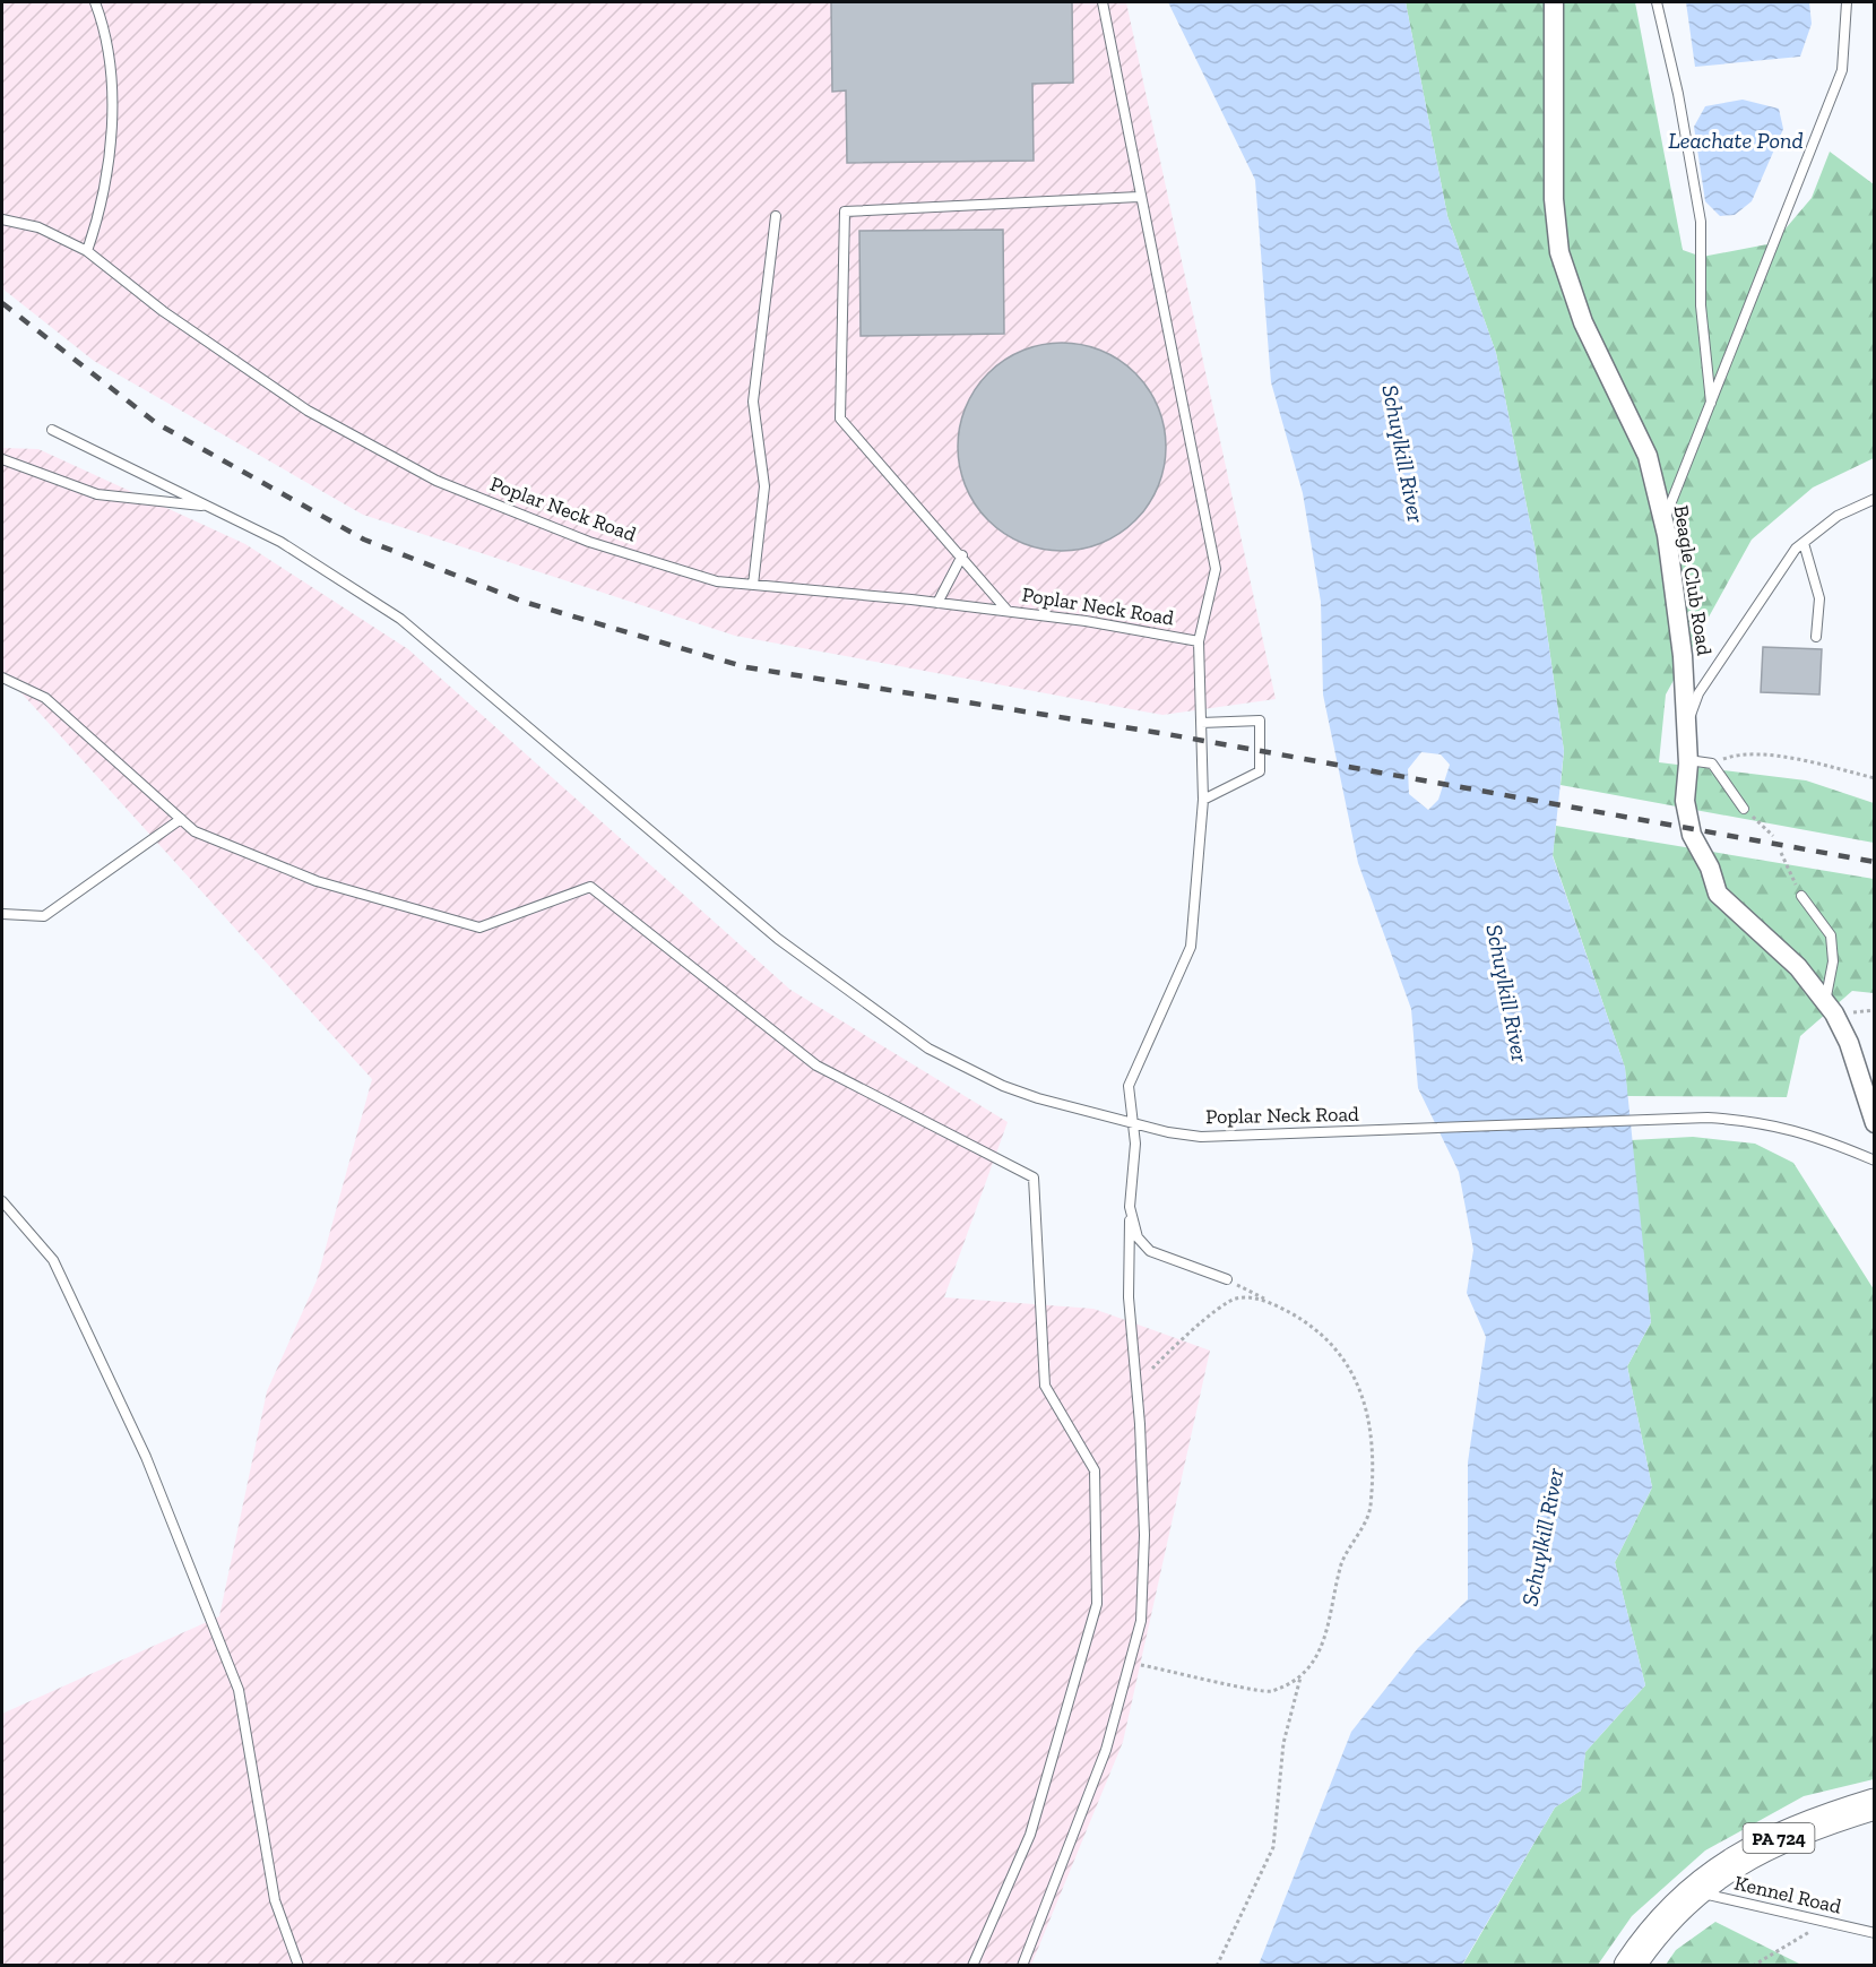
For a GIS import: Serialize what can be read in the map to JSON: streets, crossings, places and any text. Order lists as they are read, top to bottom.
{
  "streets": {
    "main road": ["PA 724"],
    "street": ["Beagle Club Road"],
    "lane": ["Poplar Neck Road", "Kennel Road"]
  },
  "crossings": [
    ["PA 724", "Kennel Road"]
  ],
  "water": ["Leachate Pond", "Schuylkill River"]
}
